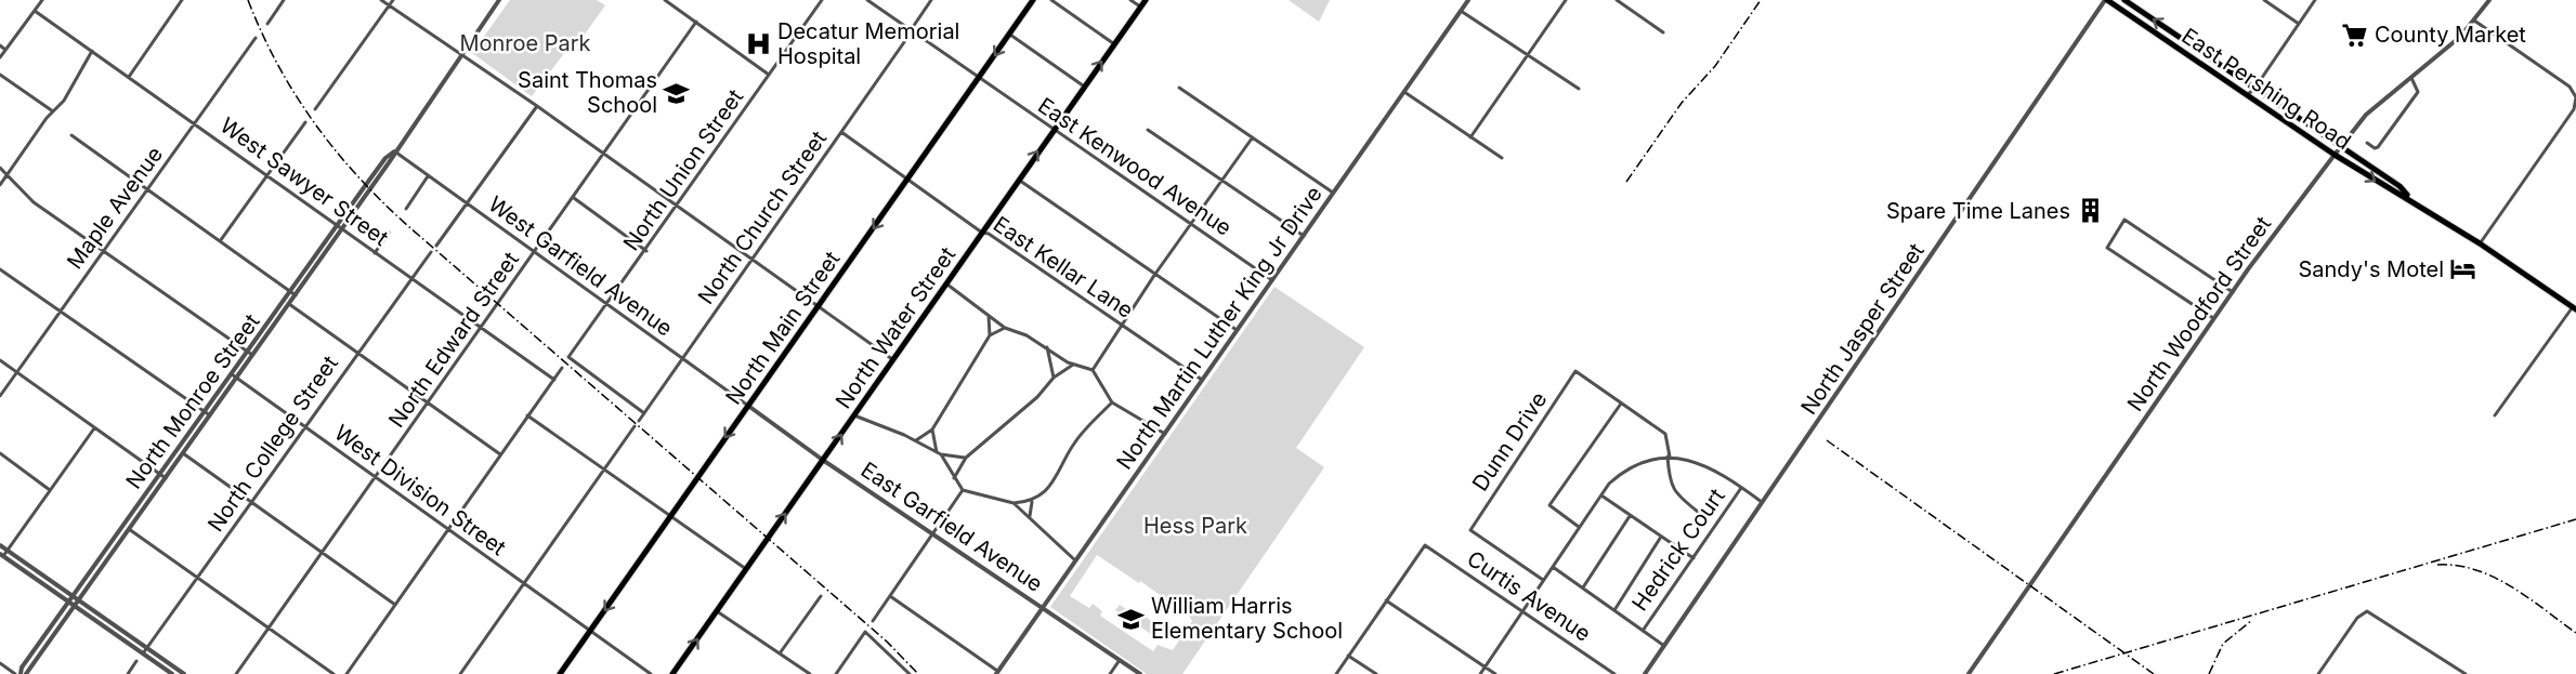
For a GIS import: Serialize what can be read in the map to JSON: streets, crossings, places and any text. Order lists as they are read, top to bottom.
{
  "streets": {
    "main road": ["East Pershing Road", "North Main Street", "North Water Street"],
    "street": [
      "East Kenwood Avenue",
      "North Union Street",
      "West Sawyer Street",
      "Maple Avenue",
      "North Church Street",
      "West Garfield Avenue",
      "East Kellar Lane",
      "North Woodford Street",
      "North Martin Luther King Jr Drive",
      "North Jasper Street",
      "North Edward Street",
      "North Monroe Street",
      "Dunn Drive",
      "North College Street",
      "West Division Street",
      "East Garfield Avenue",
      "Hedrick Court",
      "Curtis Avenue"
    ]
  },
  "crossings": [
    ["East Pershing Road", "North Woodford Street"],
    ["East Pershing Road", "North Jasper Street"],
    ["East Kenwood Avenue", "North Church Street"],
    ["East Kenwood Avenue", "North Main Street"],
    ["East Kenwood Avenue", "North Water Street"],
    ["East Kenwood Avenue", "North Martin Luther King Jr Drive"],
    ["North Union Street", "North Church Street"],
    ["North Union Street", "West Garfield Avenue"],
    ["West Sawyer Street", "Maple Avenue"],
    ["West Sawyer Street", "North Edward Street"],
    ["West Sawyer Street", "North Monroe Street"],
    ["West Sawyer Street", "North College Street"],
    ["North Church Street", "West Garfield Avenue"],
    ["North Church Street", "East Kellar Lane"],
    ["West Garfield Avenue", "North Main Street"],
    ["West Garfield Avenue", "North Edward Street"],
    ["West Garfield Avenue", "North Monroe Street"],
    ["West Garfield Avenue", "East Garfield Avenue"],
    ["East Kellar Lane", "North Main Street"],
    ["East Kellar Lane", "North Water Street"],
    ["East Kellar Lane", "North Martin Luther King Jr Drive"],
    ["North Main Street", "West Division Street"],
    ["North Main Street", "East Garfield Avenue"],
    ["North Water Street", "East Garfield Avenue"],
    ["North Martin Luther King Jr Drive", "East Garfield Avenue"],
    ["North Edward Street", "West Division Street"],
    ["North Monroe Street", "West Division Street"],
    ["North College Street", "West Division Street"]
  ],
  "one_way": ["North Main Street", "North Water Street"],
  "parks": ["Monroe Park", "Hess Park"],
  "places": {
    "supermarket": ["County Market"],
    "hospital": ["Decatur Memorial Hospital"],
    "school or university": ["Saint Thomas School", "William Harris Elementary School"],
    "building": ["Spare Time Lanes"],
    "hotel": ["Sandy's Motel"]
  }
}
